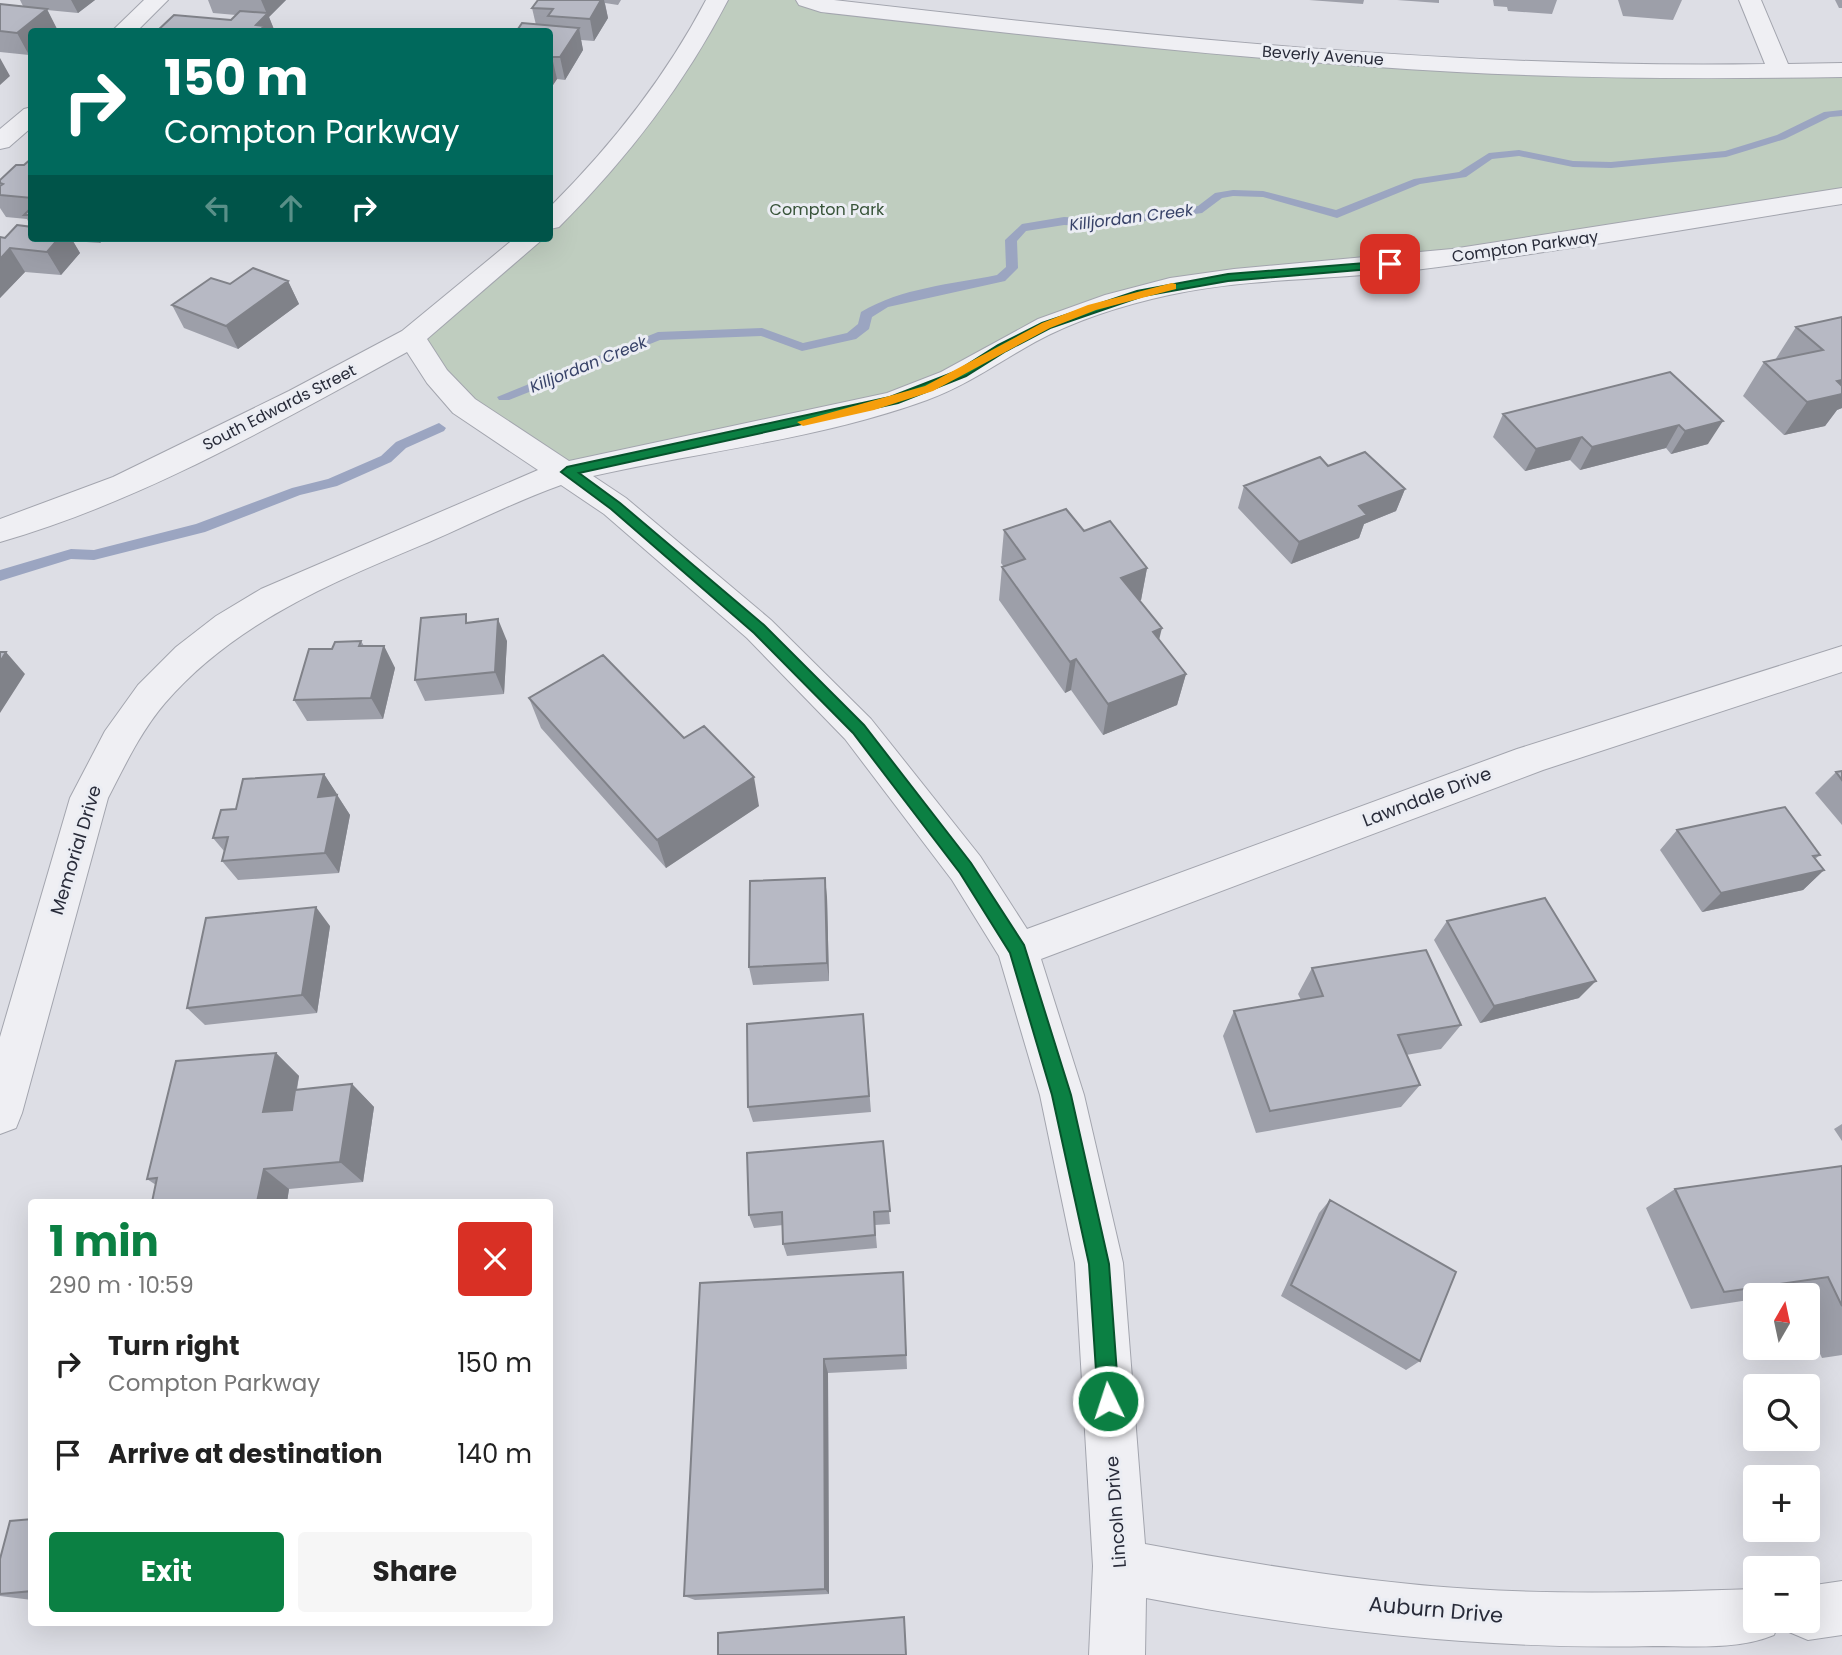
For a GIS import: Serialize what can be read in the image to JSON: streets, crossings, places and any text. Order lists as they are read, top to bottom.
{
  "streets": {
    "street": [
      "Beverly Avenue",
      "Compton Parkway",
      "South Edwards Street",
      "Lawndale Drive",
      "Memorial Drive",
      "Lincoln Drive",
      "Auburn Drive"
    ]
  },
  "crossings": [
    ["Compton Parkway", "Memorial Drive"],
    ["Compton Parkway", "Lincoln Drive"],
    ["South Edwards Street", "Lincoln Drive"],
    ["Lawndale Drive", "Lincoln Drive"],
    ["Memorial Drive", "Lincoln Drive"],
    ["Lincoln Drive", "Auburn Drive"]
  ],
  "water": ["Killjordan Creek"],
  "parks": ["Compton Park"],
  "north": "top",
  "page": {
    "turn": ["150 m", "Compton Parkway"],
    "heading": ["1 min", "290 m · 10:59"],
    "map_buttons": ["+", "−"],
    "list": [
      {
        "name": "Turn right",
        "note": "Compton Parkway",
        "value": "150 m"
      },
      {
        "name": "Arrive at destination",
        "value": "140 m"
      }
    ],
    "buttons": ["Exit", "Share"]
  }
}
